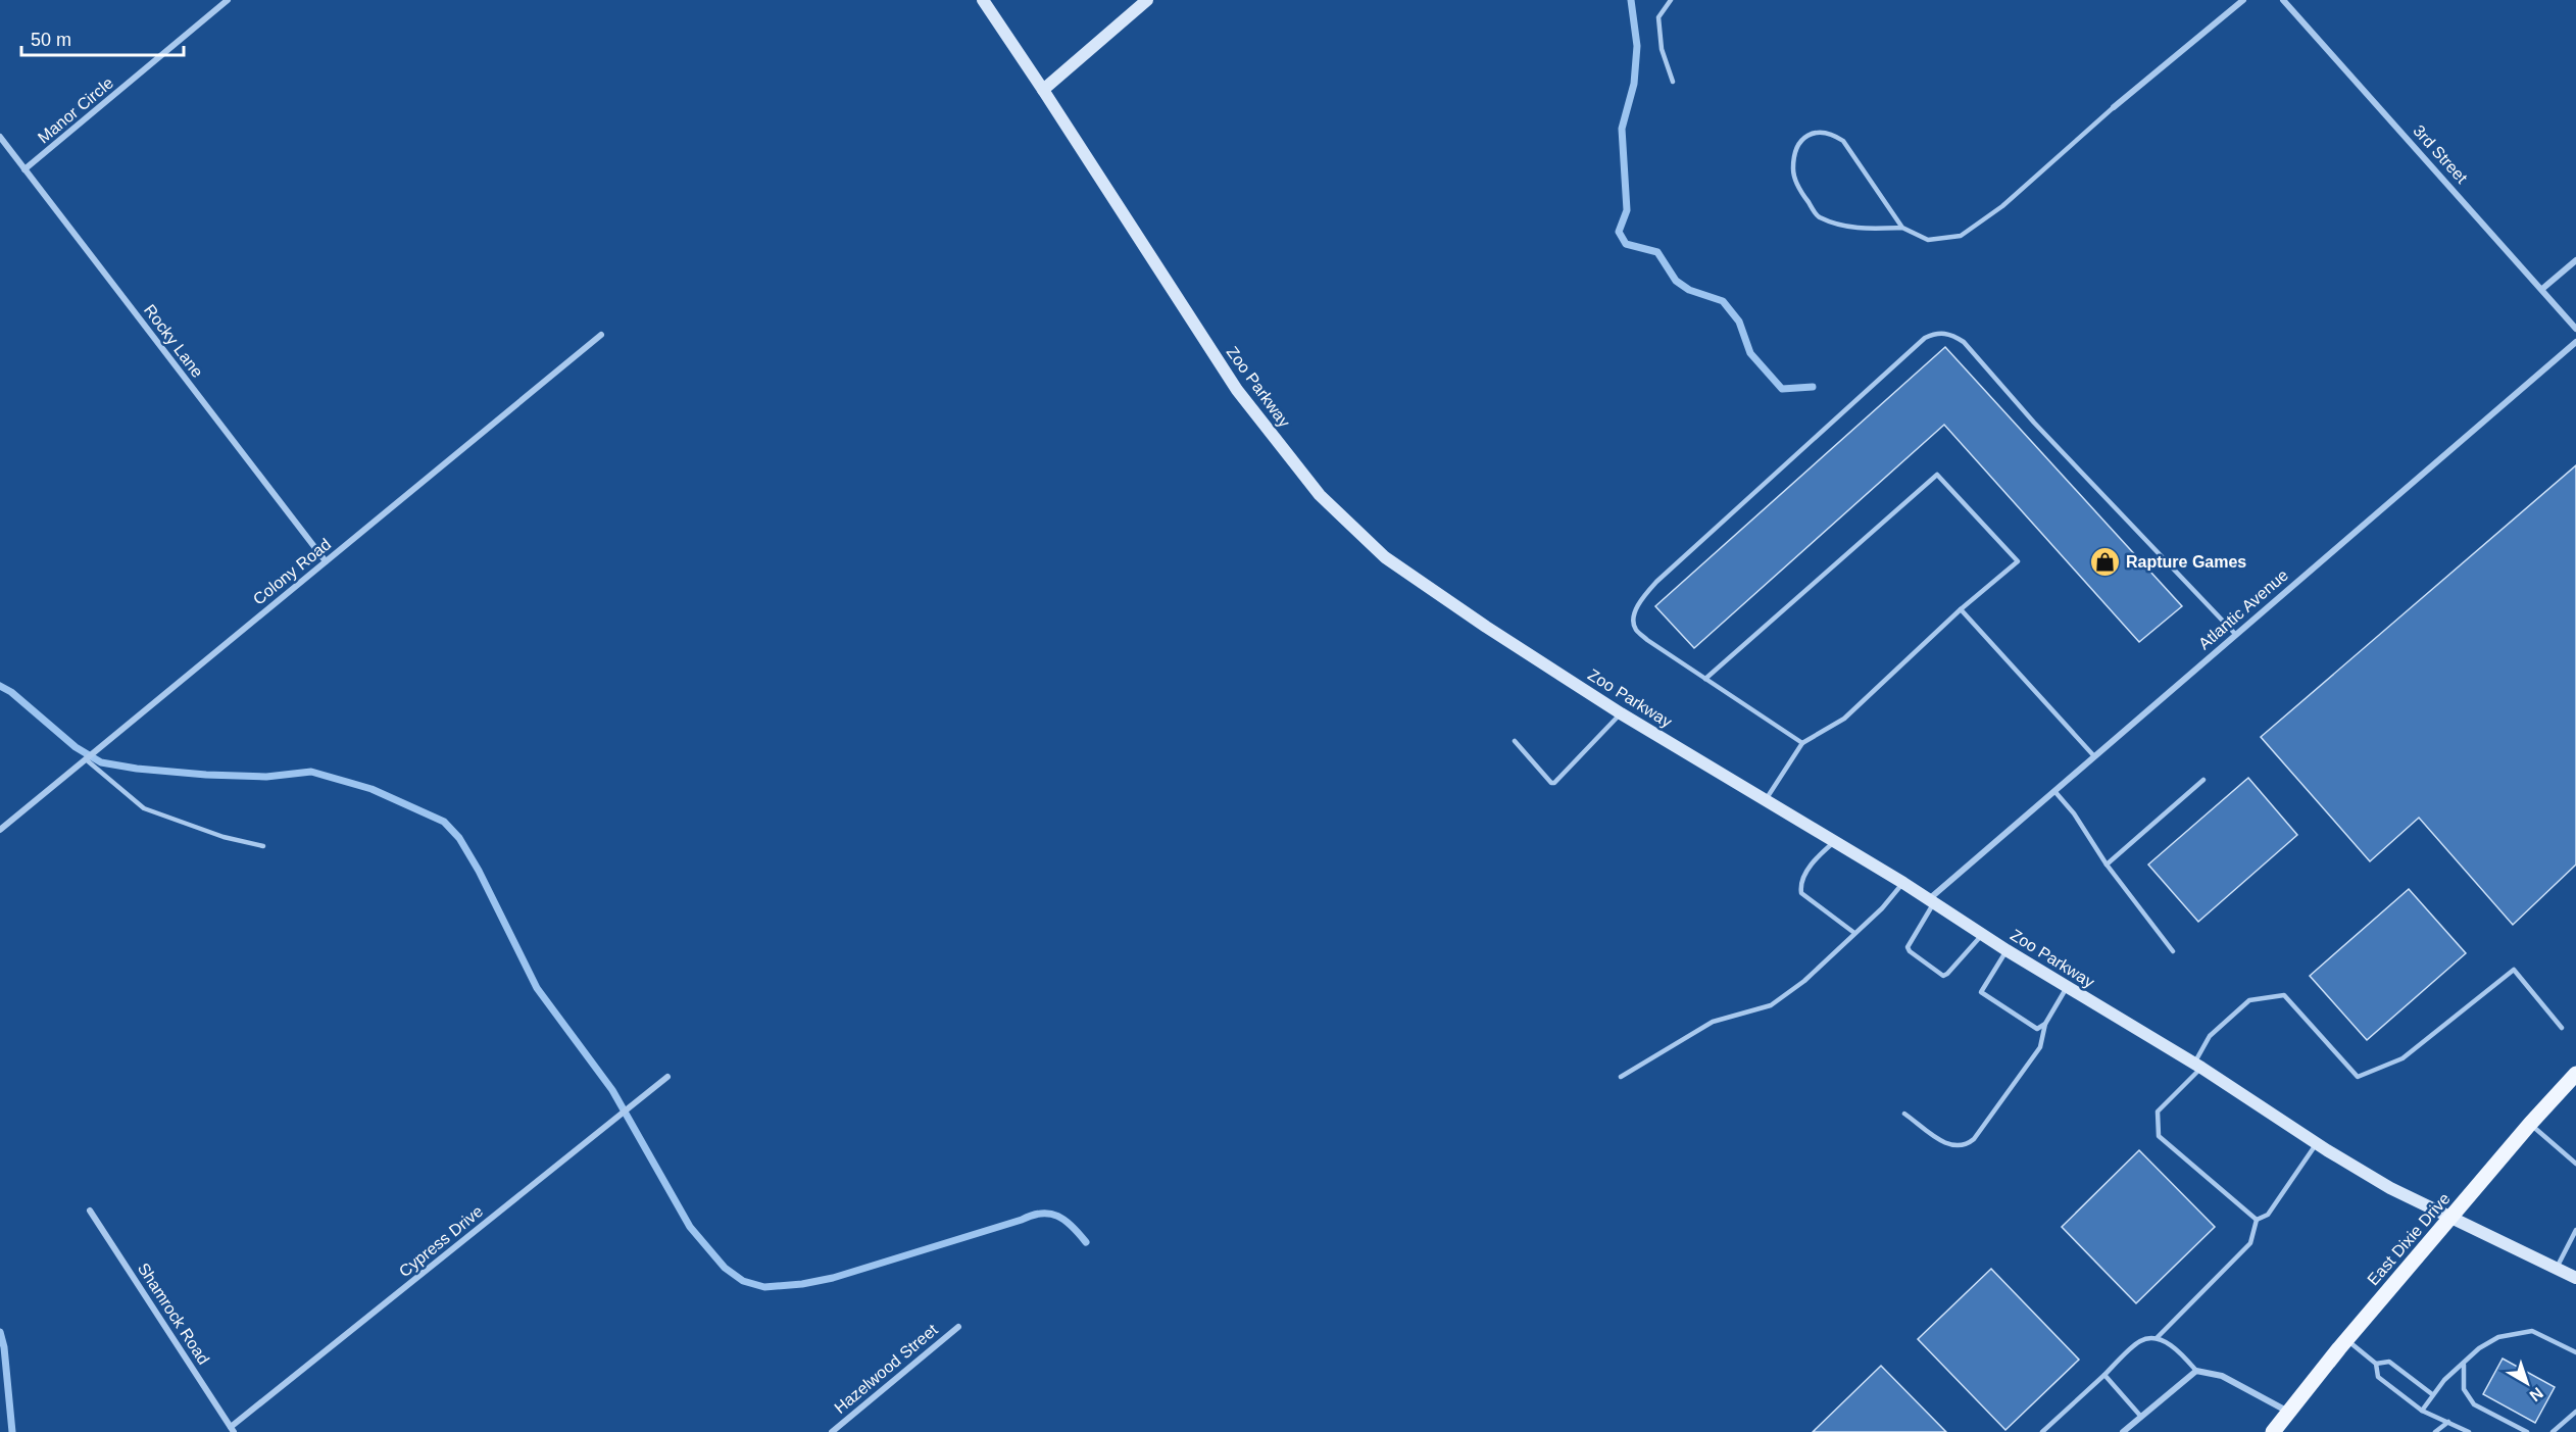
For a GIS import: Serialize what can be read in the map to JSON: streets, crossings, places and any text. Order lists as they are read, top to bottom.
{
  "streets": {
    "main road": ["Zoo Parkway", "East Dixie Drive"],
    "street": [
      "Manor Circle",
      "3rd Street",
      "Rocky Lane",
      "Colony Road",
      "Atlantic Avenue",
      "Cypress Drive",
      "Shamrock Road",
      "Hazelwood Street"
    ]
  },
  "crossings": [
    ["Manor Circle", "Rocky Lane"],
    ["Rocky Lane", "Colony Road"],
    ["Zoo Parkway", "Atlantic Avenue"],
    ["Zoo Parkway", "East Dixie Drive"],
    ["Cypress Drive", "Shamrock Road"]
  ],
  "places": {
    "shop": ["Rapture Games"]
  },
  "scale_bar": "50 m",
  "north": "bottom right"
}
